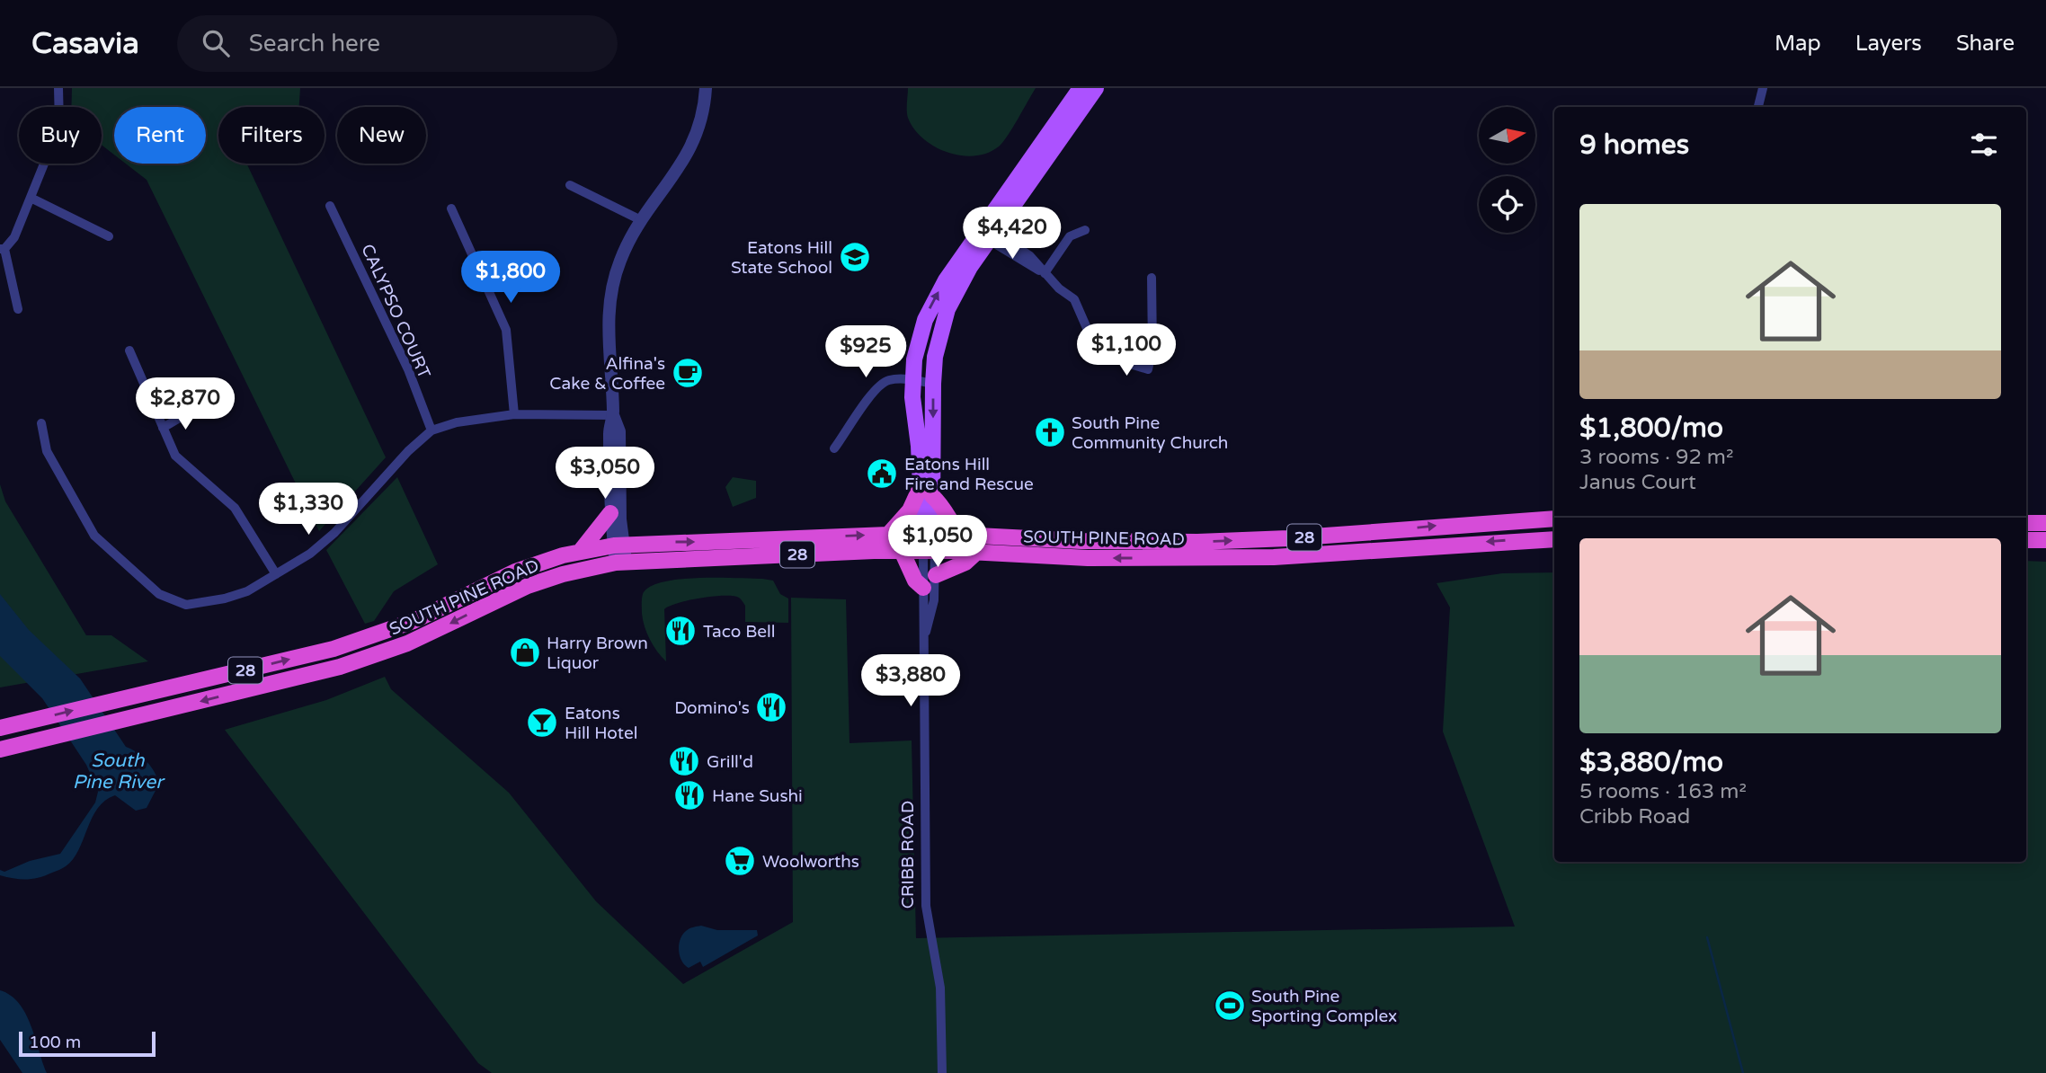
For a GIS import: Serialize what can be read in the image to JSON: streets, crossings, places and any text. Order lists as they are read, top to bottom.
{
  "streets": {
    "highway": ["SOUTH PINE ROAD", "28"],
    "street": ["CALYPSO COURT", "CRIBB ROAD"]
  },
  "crossings": [
    ["SOUTH PINE ROAD", "CRIBB ROAD"]
  ],
  "water": ["South Pine River"],
  "places": {
    "school or university": ["Eatons Hill State School"],
    "cafe": ["Alfina's Cake & Coffee"],
    "church": ["South Pine Community Church"],
    "public building": ["Eatons Hill Fire and Rescue"],
    "restaurant": [
      "Taco Bell",
      "Domino's",
      "Grill'd",
      "Hane Sushi"
    ],
    "shop": ["Harry Brown Liquor"],
    "bar": ["Eatons Hill Hotel"],
    "supermarket": ["Woolworths"],
    "sports": ["South Pine Sporting Complex"]
  },
  "scale_bar": "100 m",
  "north": "right",
  "page": {
    "header": "Casavia",
    "search": "Search here",
    "nav": ["Map", "Layers", "Share"],
    "chip": [
      "Buy",
      "Rent",
      "Filters",
      "New"
    ],
    "heading": "9 homes",
    "list": [
      {
        "name": "$1,800/mo",
        "note": "3 rooms · 92 m² · Janus Court"
      },
      {
        "name": "$3,880/mo",
        "note": "5 rooms · 163 m² · Cribb Road"
      }
    ],
    "price": [
      "$4,420",
      "$1,800",
      "$1,100",
      "$925",
      "$2,870",
      "$3,050",
      "$1,330",
      "$1,050",
      "$3,880"
    ],
    "scale": "100 m"
  }
}
